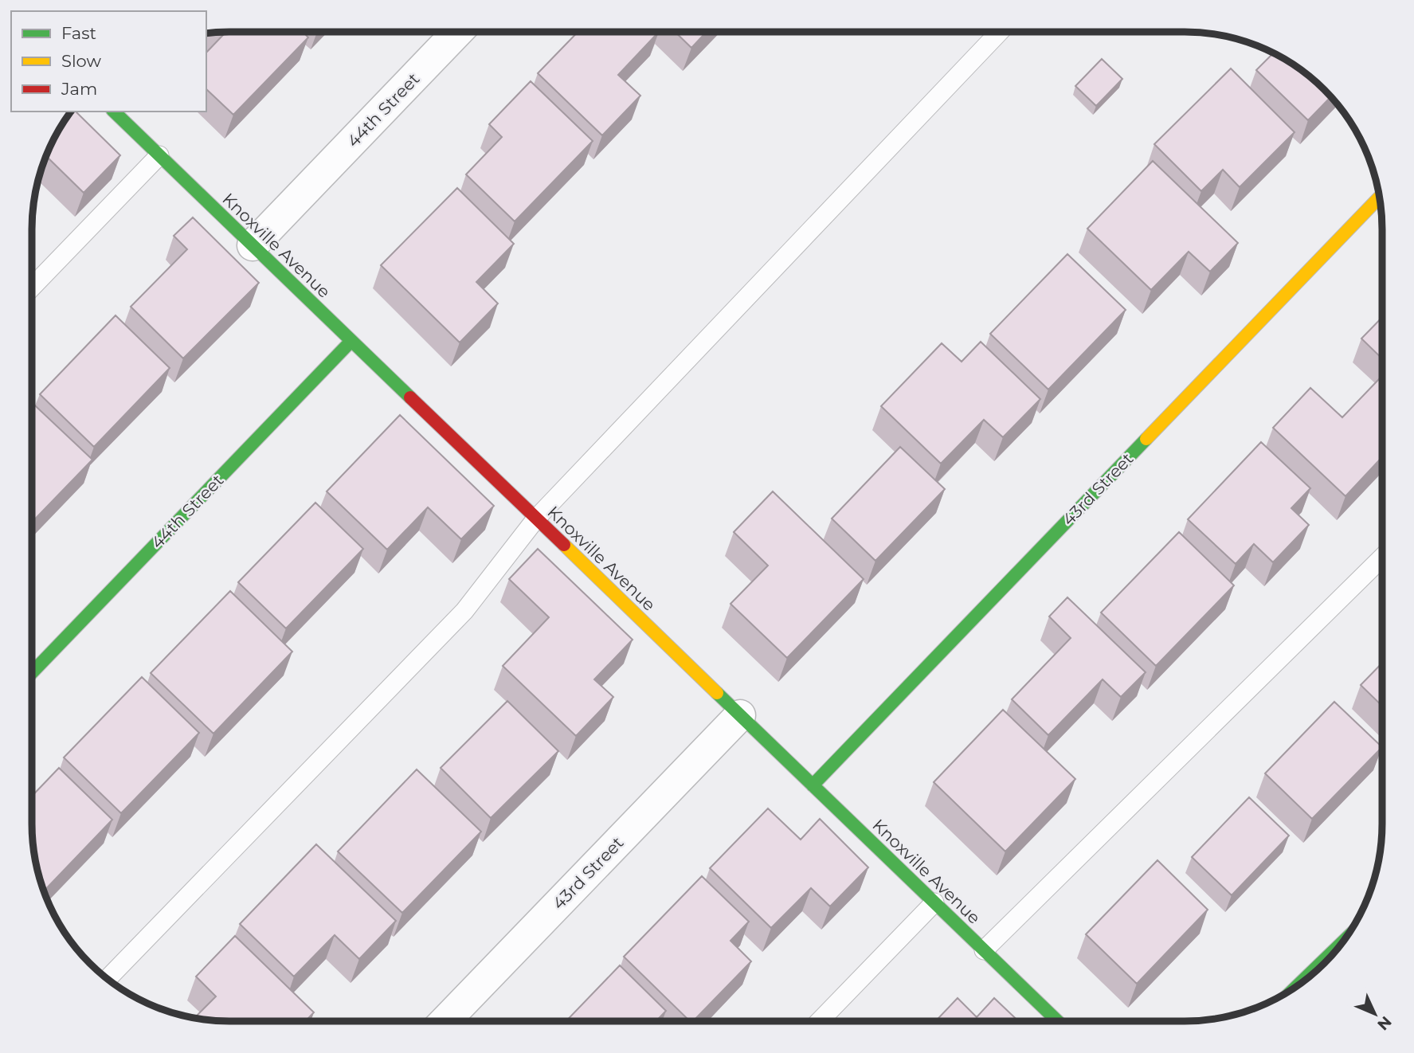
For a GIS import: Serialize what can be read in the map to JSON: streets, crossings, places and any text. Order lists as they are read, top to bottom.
{
  "streets": {
    "street": ["44th Street", "Knoxville Avenue", "43rd Street"]
  },
  "crossings": [
    ["44th Street", "Knoxville Avenue"],
    ["Knoxville Avenue", "43rd Street"]
  ],
  "legend": ["Fast", "Slow", "Jam"],
  "north": "bottom right"
}
